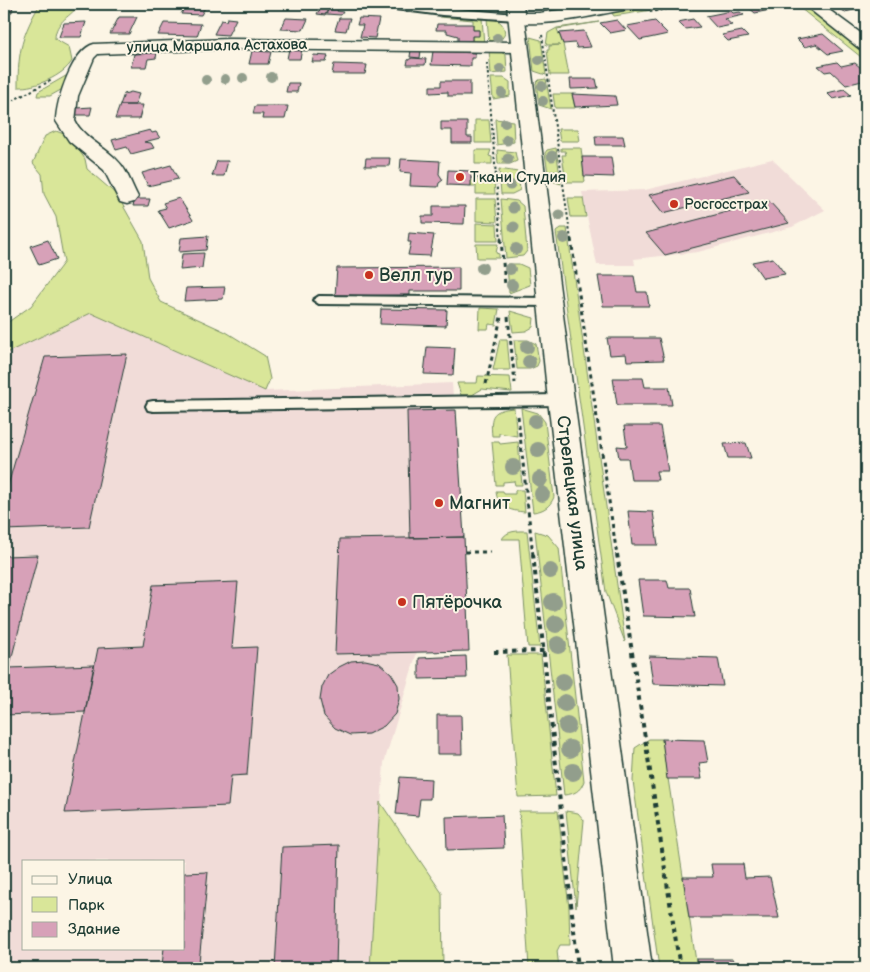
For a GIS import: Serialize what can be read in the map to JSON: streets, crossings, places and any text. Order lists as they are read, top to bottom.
{
  "streets": {
    "street": ["улица Маршала Астахова", "Стрелецкая улица"]
  },
  "crossings": [
    ["улица Маршала Астахова", "Стрелецкая улица"]
  ],
  "places": [
    "Ткани Студия",
    "Росгосстрах",
    "Велл тур",
    "Магнит",
    "Пятёрочка"
  ],
  "legend": ["Улица", "Парк", "Здание"]
}
